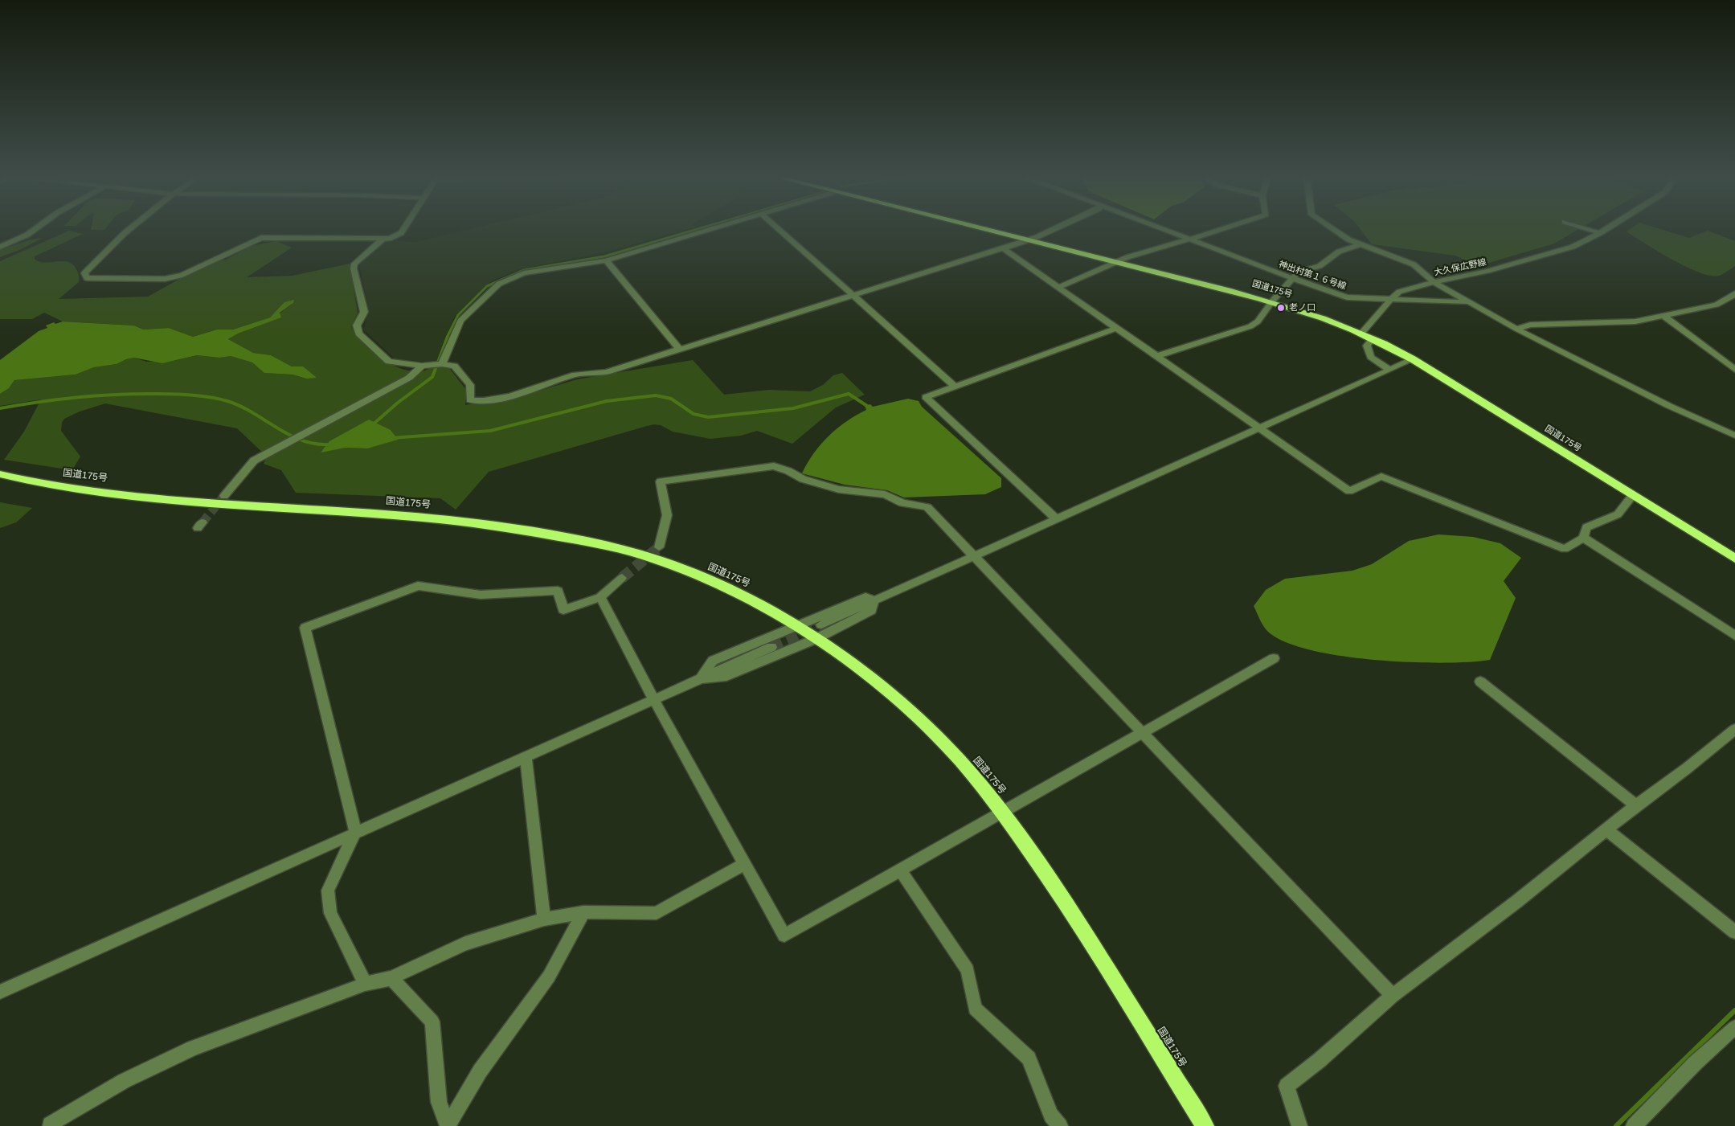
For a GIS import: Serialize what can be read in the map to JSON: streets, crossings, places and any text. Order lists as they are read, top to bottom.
{
  "streets": {
    "highway": ["国道175号"],
    "street": ["大久保広野線", "神出村第１６号線"]
  },
  "crossings": [
    ["大久保広野線", "神出村第１６号線"],
    ["大久保広野線", "国道175号"]
  ],
  "places": ["老ノ口"]
}
